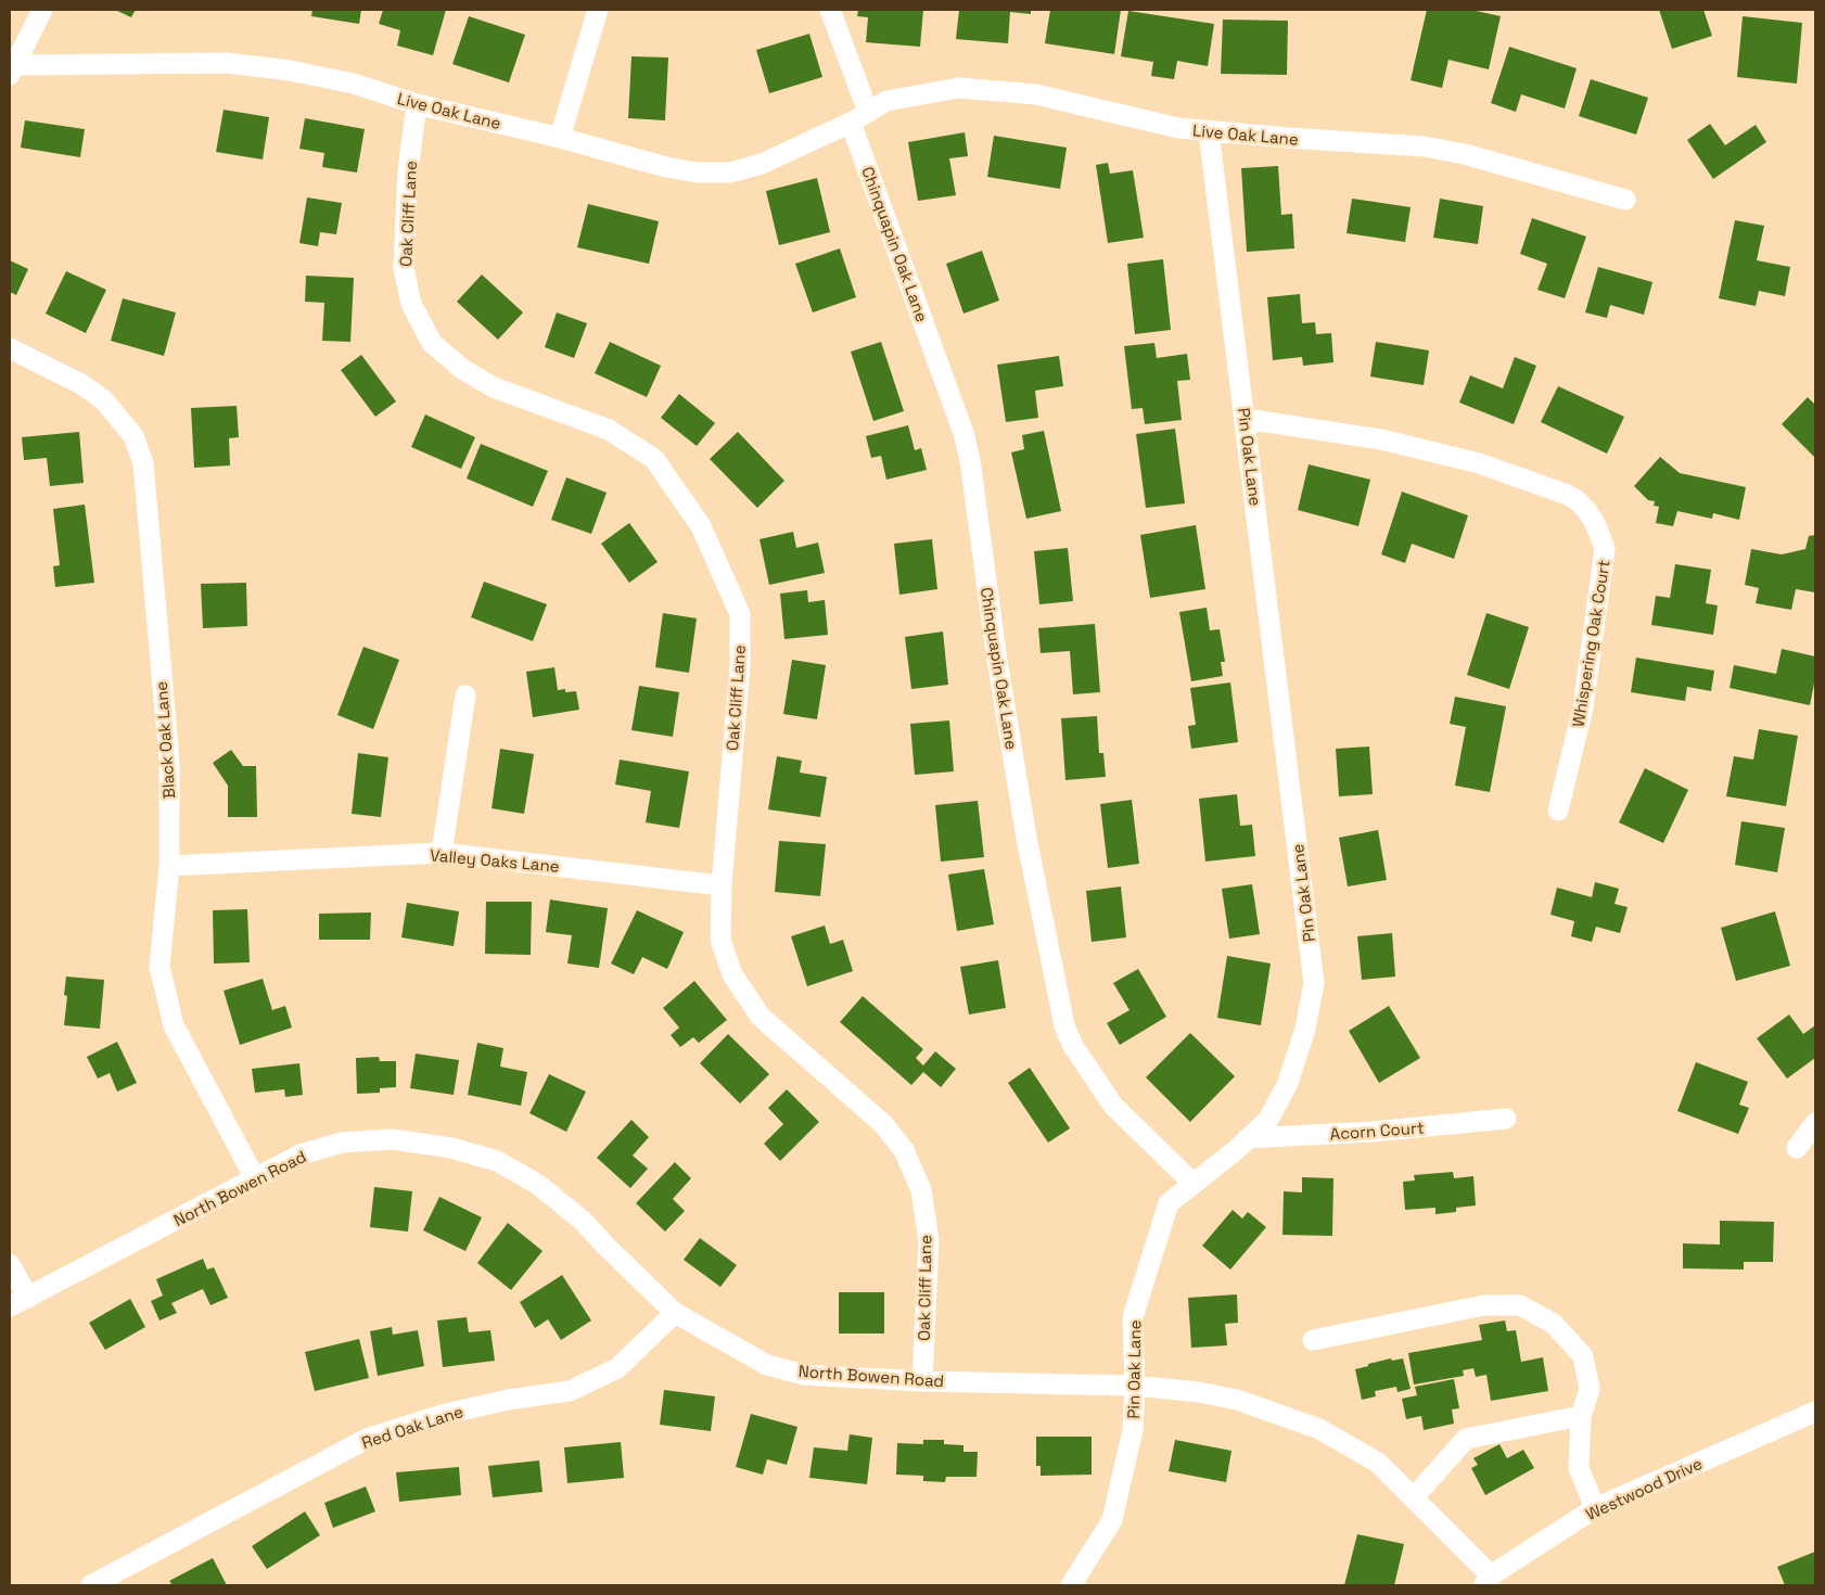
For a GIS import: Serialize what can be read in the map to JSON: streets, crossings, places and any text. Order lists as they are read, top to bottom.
{
  "streets": {
    "street": [
      "Live Oak Lane",
      "Oak Cliff Lane",
      "Chinquapin Oak Lane",
      "Pin Oak Lane",
      "Whispering Oak Court",
      "Black Oak Lane",
      "Valley Oaks Lane",
      "Acorn Court",
      "North Bowen Road",
      "Red Oak Lane",
      "Westwood Drive"
    ]
  },
  "crossings": [
    ["Live Oak Lane", "Oak Cliff Lane"],
    ["Live Oak Lane", "Chinquapin Oak Lane"],
    ["Live Oak Lane", "Pin Oak Lane"],
    ["Oak Cliff Lane", "Valley Oaks Lane"],
    ["Oak Cliff Lane", "North Bowen Road"],
    ["Chinquapin Oak Lane", "Pin Oak Lane"],
    ["Pin Oak Lane", "Whispering Oak Court"],
    ["Pin Oak Lane", "Acorn Court"],
    ["Pin Oak Lane", "North Bowen Road"],
    ["Black Oak Lane", "Valley Oaks Lane"],
    ["Black Oak Lane", "North Bowen Road"],
    ["North Bowen Road", "Red Oak Lane"],
    ["North Bowen Road", "Westwood Drive"]
  ]
}
